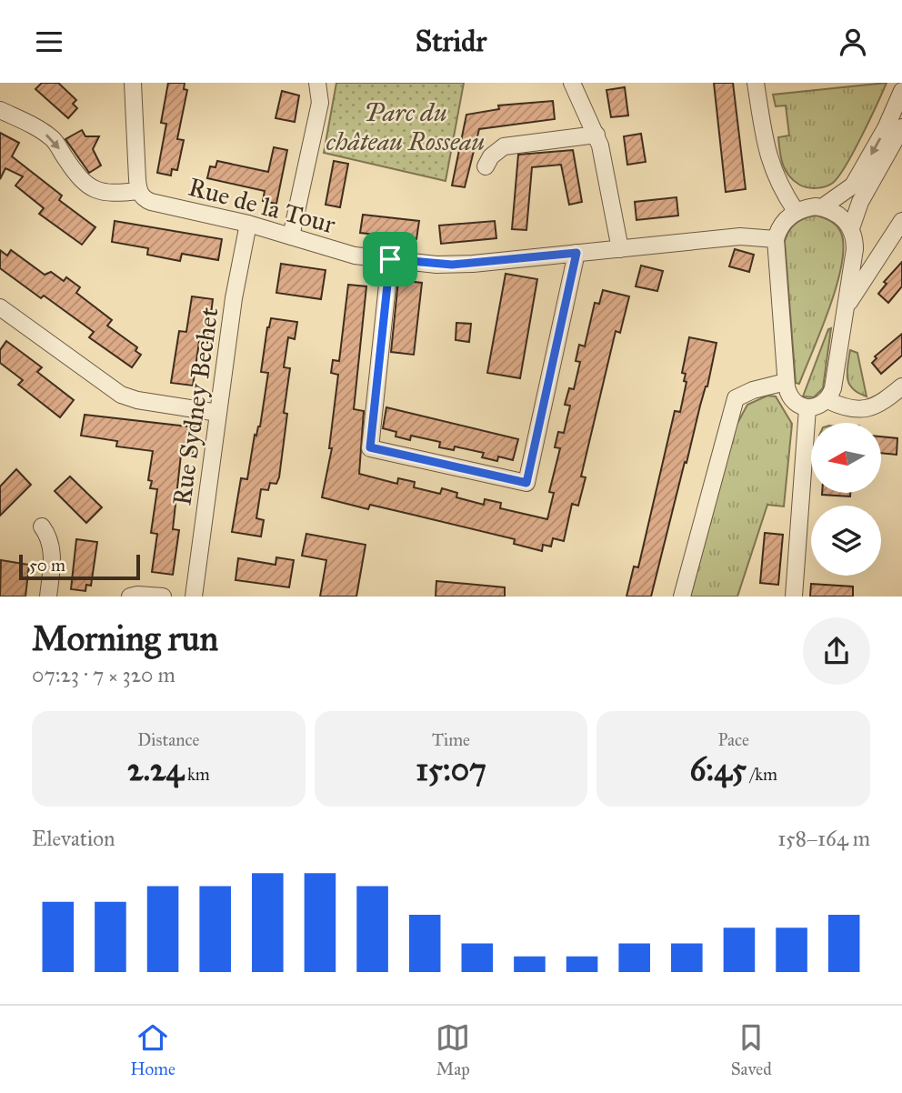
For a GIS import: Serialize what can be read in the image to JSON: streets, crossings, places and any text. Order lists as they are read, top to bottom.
{
  "streets": {
    "street": ["Rue de la Tour", "Rue Sydney Bechet"]
  },
  "crossings": [
    ["Rue de la Tour", "Rue Sydney Bechet"]
  ],
  "parks": ["Parc du château Rosseau"],
  "scale_bar": "50 m",
  "north": "left",
  "page": {
    "header": "Stridr",
    "scale": "50 m",
    "heading": ["Morning run", "07:23 · 7 × 320 m"],
    "stats": [
      ["Distance", "2.24 km"],
      ["Time", "15:07"],
      ["Pace", "6:45 /km"]
    ],
    "chart": ["Elevation", "158–164 m"],
    "tabs": ["Home", "Map", "Saved"]
  }
}
